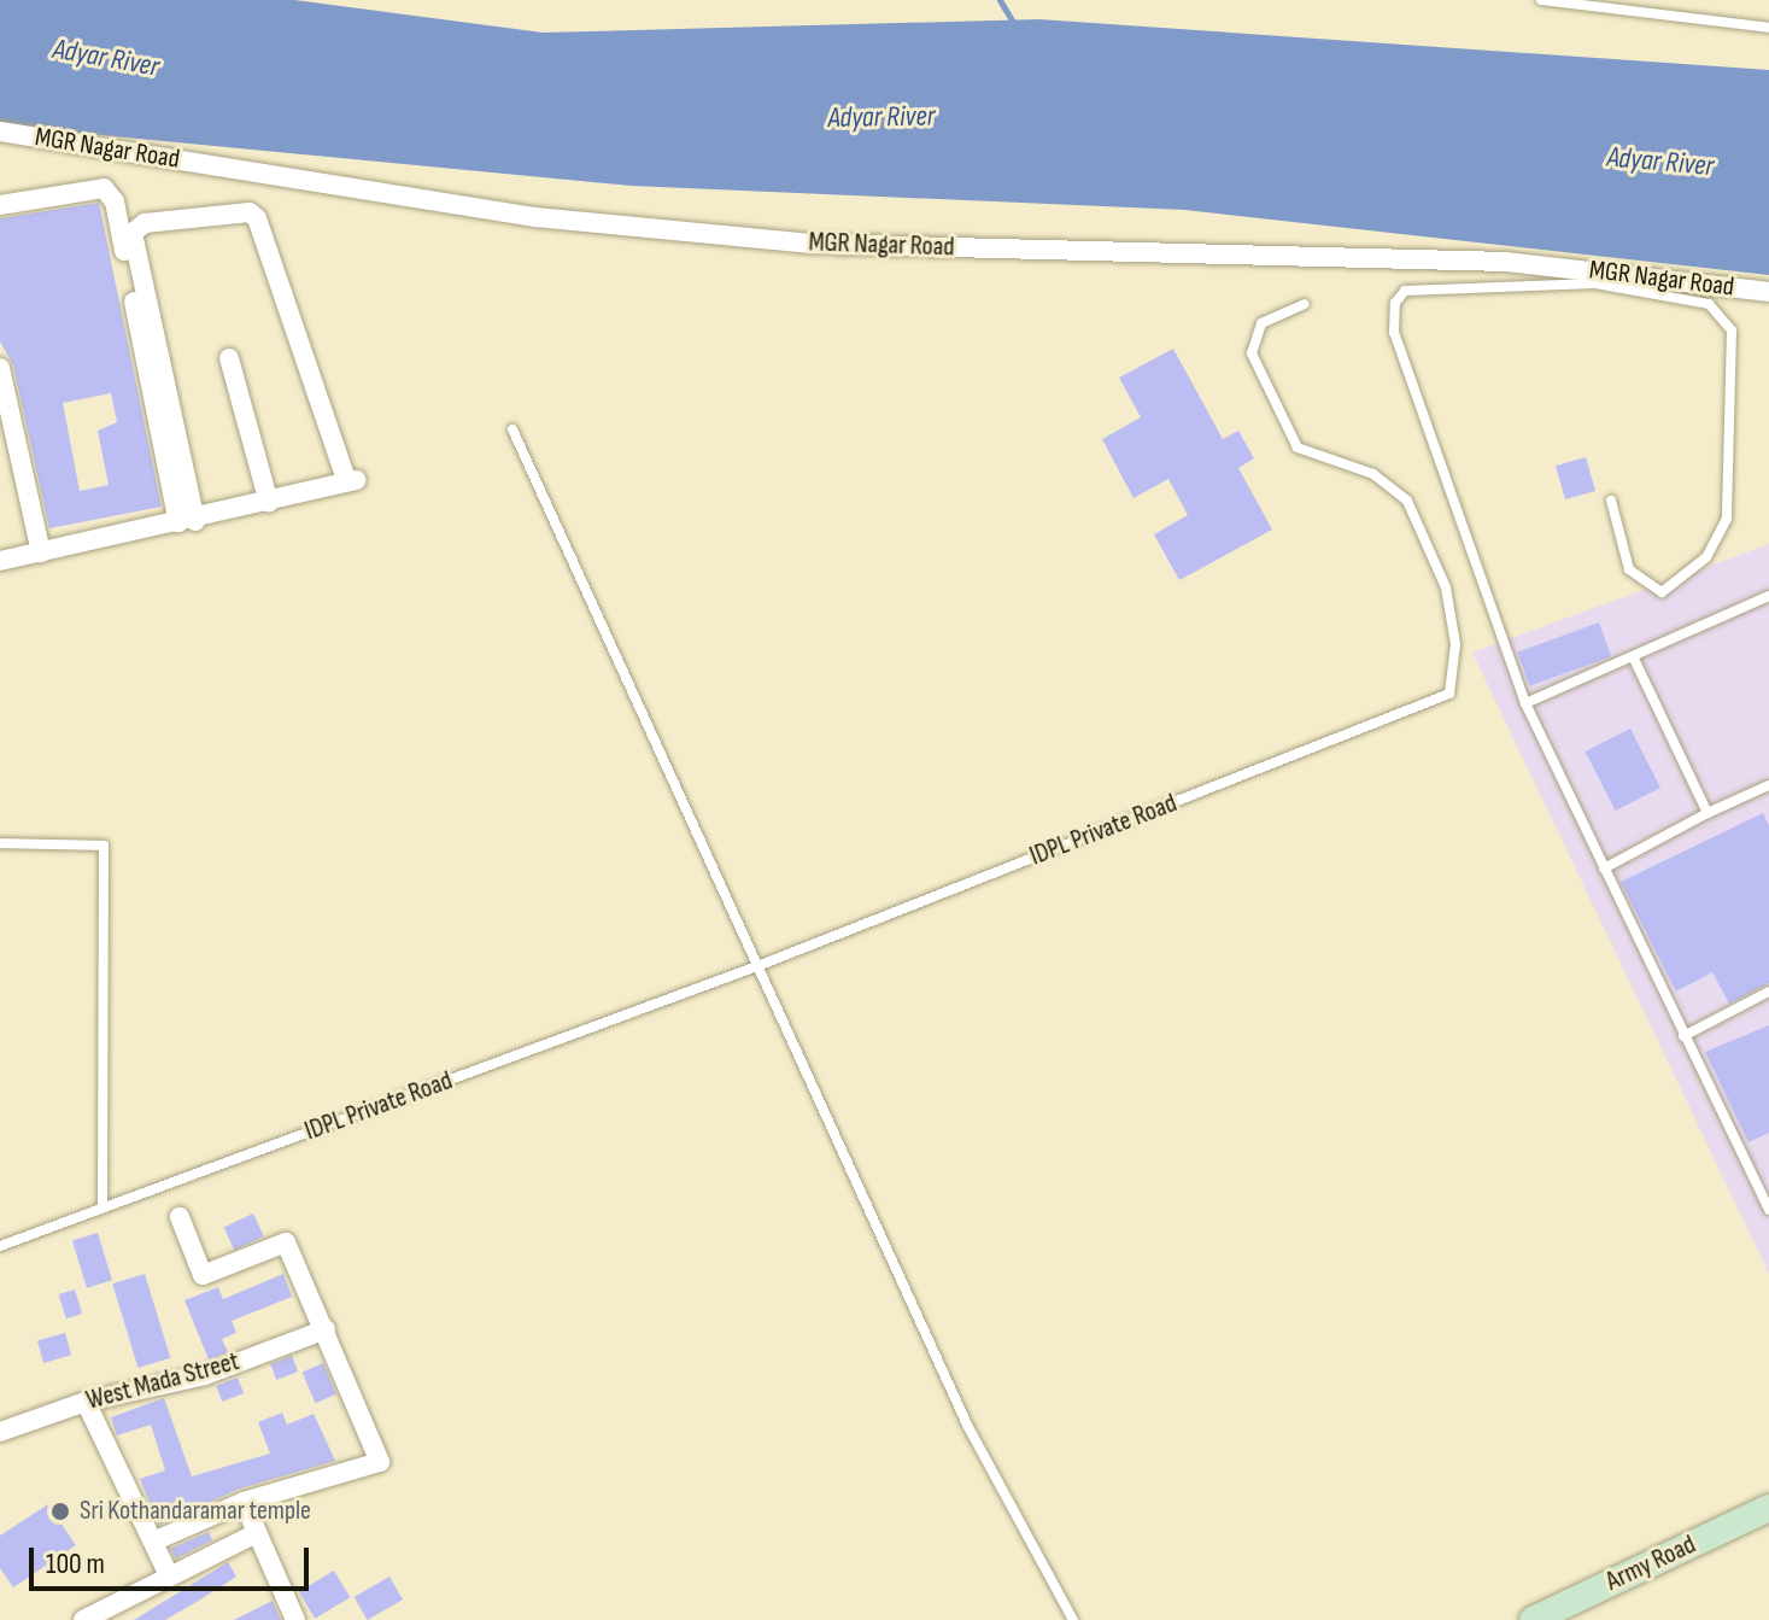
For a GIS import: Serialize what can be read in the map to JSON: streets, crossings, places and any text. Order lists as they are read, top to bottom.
{
  "streets": {
    "street": ["MGR Nagar Road", "West Mada Street", "Army Road"],
    "lane": ["IDPL Private Road"]
  },
  "water": ["Adyar River"],
  "places": ["Sri Kothandaramar temple"],
  "scale_bar": "100 m"
}
